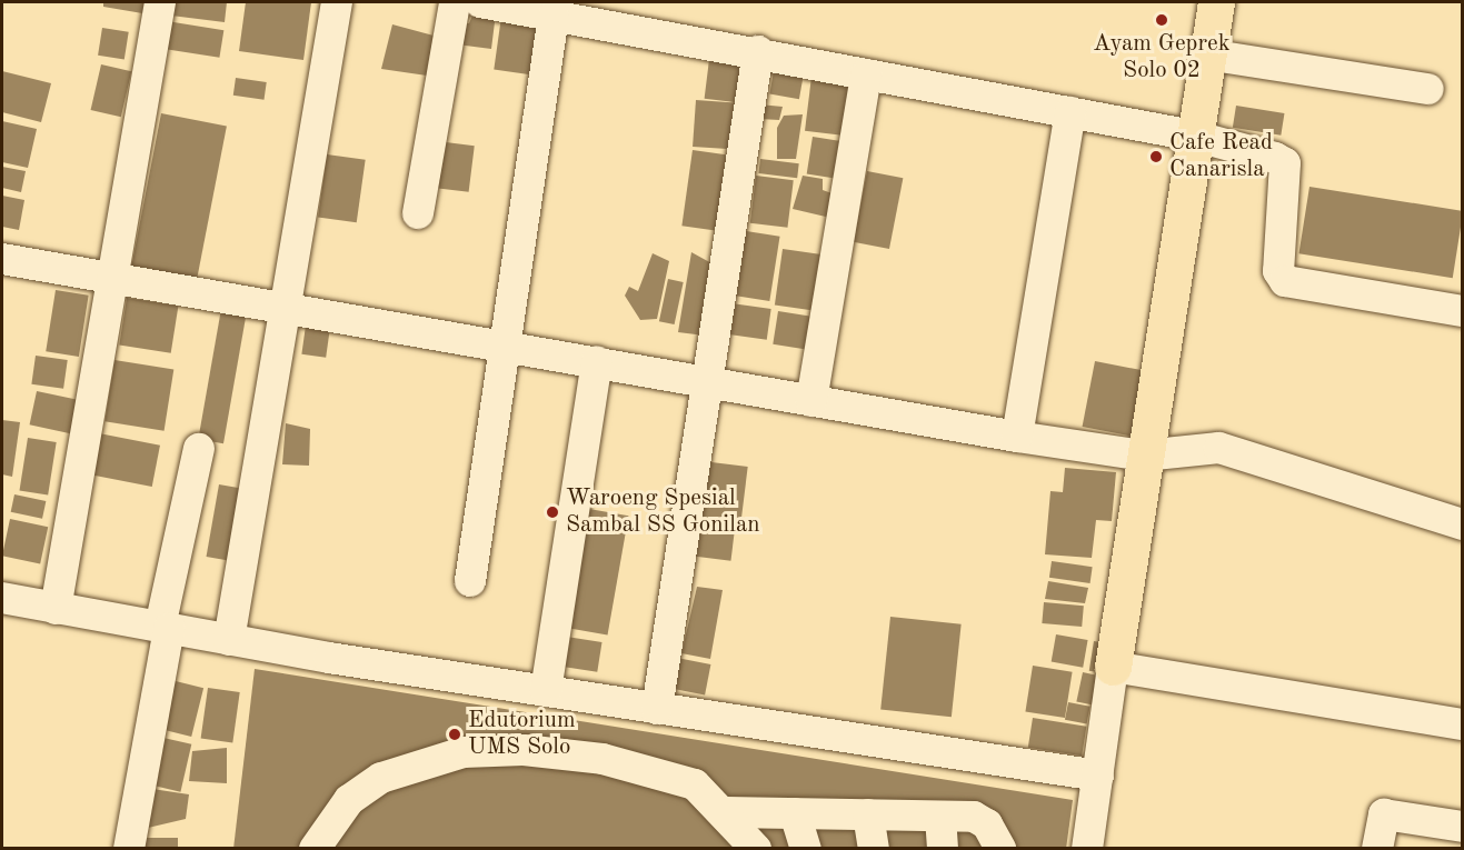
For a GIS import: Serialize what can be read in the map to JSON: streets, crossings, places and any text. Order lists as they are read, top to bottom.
{
  "places": [
    "Ayam Geprek Solo 02",
    "Cafe Read Canarisla",
    "Waroeng Spesial Sambal SS Gonilan",
    "Edutorium UMS Solo"
  ]
}
